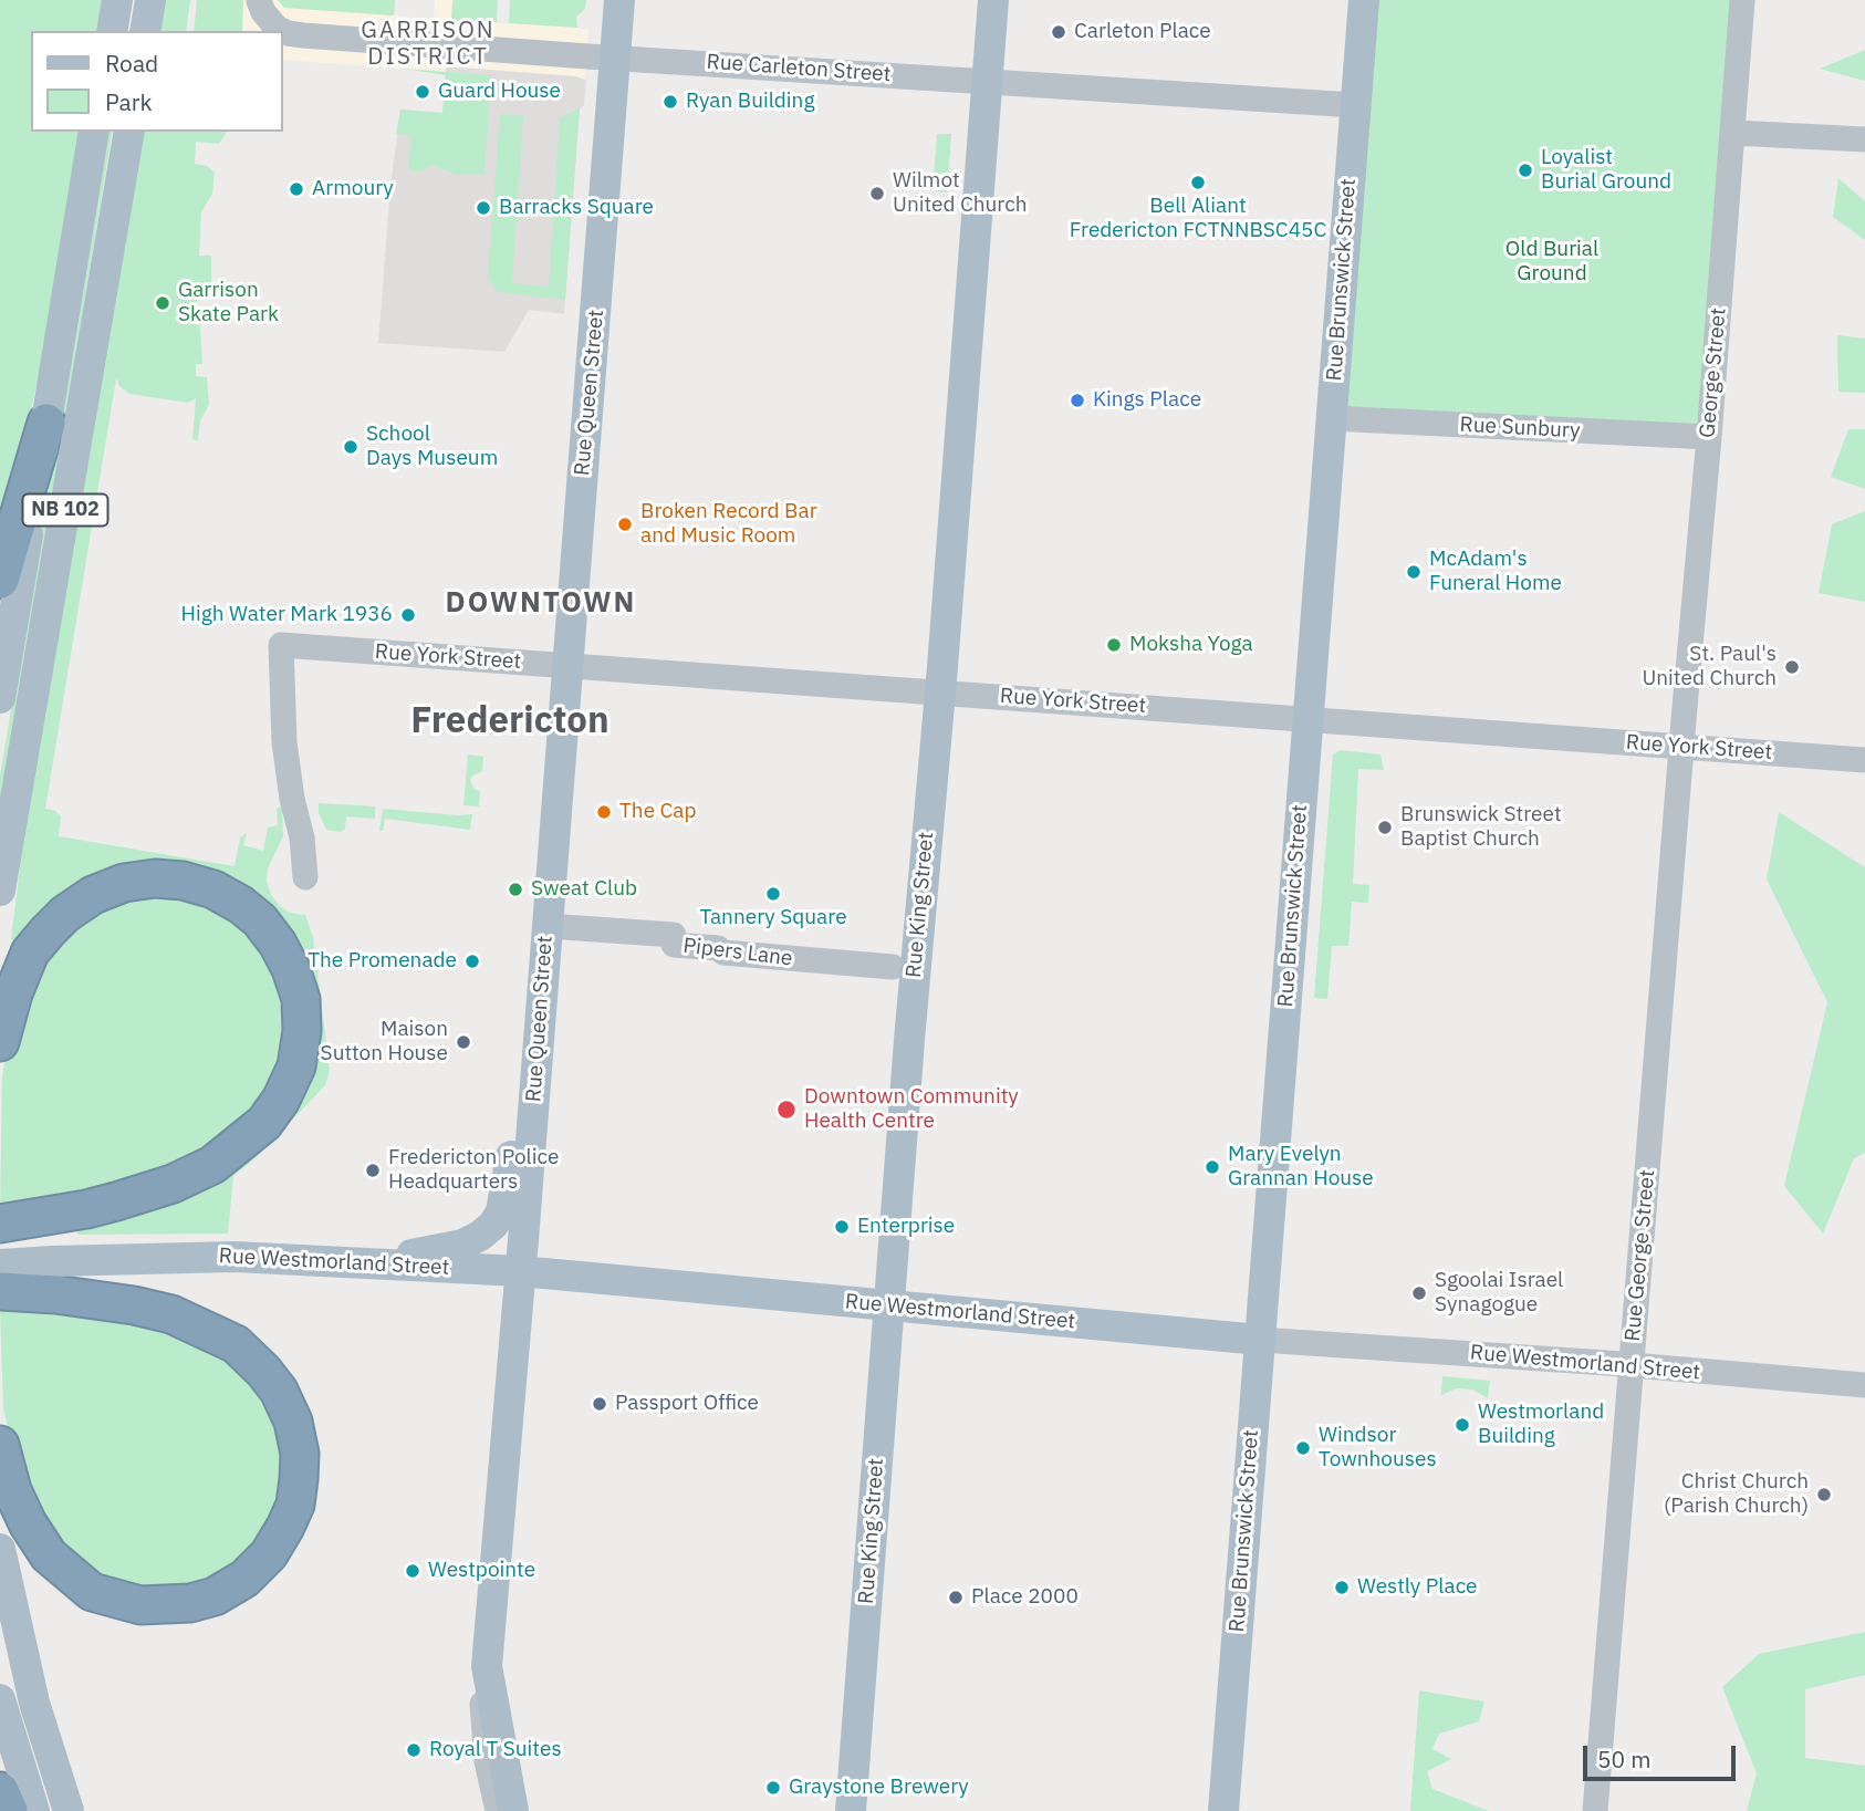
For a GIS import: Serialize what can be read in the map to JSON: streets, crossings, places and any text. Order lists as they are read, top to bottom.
{
  "streets": {
    "main road": [
      "Rue Brunswick Street",
      "Rue Queen Street",
      "NB 102",
      "Rue King Street",
      "Rue Westmorland Street"
    ],
    "street": [
      "Rue Carleton Street",
      "George Street",
      "Rue Sunbury",
      "Rue York Street",
      "Pipers Lane",
      "Rue George Street"
    ]
  },
  "crossings": [
    ["Rue Carleton Street", "Rue Brunswick Street"],
    ["Rue Carleton Street", "Rue Queen Street"],
    ["Rue Carleton Street", "Rue King Street"],
    ["Rue Brunswick Street", "Rue Sunbury"],
    ["Rue Brunswick Street", "Rue York Street"],
    ["Rue Brunswick Street", "Rue Westmorland Street"],
    ["George Street", "Rue Sunbury"],
    ["George Street", "Rue York Street"],
    ["George Street", "Rue George Street"],
    ["Rue Queen Street", "Rue York Street"],
    ["Rue Queen Street", "Pipers Lane"],
    ["Rue Queen Street", "Rue Westmorland Street"],
    ["Rue York Street", "Rue King Street"],
    ["Rue York Street", "Rue George Street"],
    ["Rue King Street", "Rue Westmorland Street"],
    ["Rue George Street", "Rue Westmorland Street"]
  ],
  "districts": ["GARRISON DISTRICT", "DOWNTOWN", "Fredericton"],
  "parks": ["Old Burial Ground"],
  "places": [
    "Carleton Place",
    "Guard House",
    "Ryan Building",
    "Loyalist Burial Ground",
    "Bell Aliant Fredericton FCTNNBSC45C",
    "Armoury",
    "Wilmot United Church",
    "Barracks Square",
    "Garrison Skate Park",
    "Kings Place",
    "School Days Museum",
    "Broken Record Bar and Music Room",
    "McAdam's Funeral Home",
    "High Water Mark 1936",
    "Moksha Yoga",
    "St. Paul's United Church",
    "The Cap",
    "Brunswick Street Baptist Church",
    "Sweat Club",
    "Tannery Square",
    "The Promenade",
    "Maison Sutton House",
    "Downtown Community Health Centre",
    "Mary Evelyn Grannan House",
    "Fredericton Police Headquarters",
    "Enterprise",
    "Sgoolai Israel Synagogue",
    "Passport Office",
    "Westmorland Building",
    "Windsor Townhouses",
    "Christ Church (Parish Church)",
    "Westpointe",
    "Westly Place",
    "Place 2000",
    "Royal T Suites",
    "Graystone Brewery"
  ],
  "legend": ["Road", "Park"],
  "scale_bar": "50 m"
}
